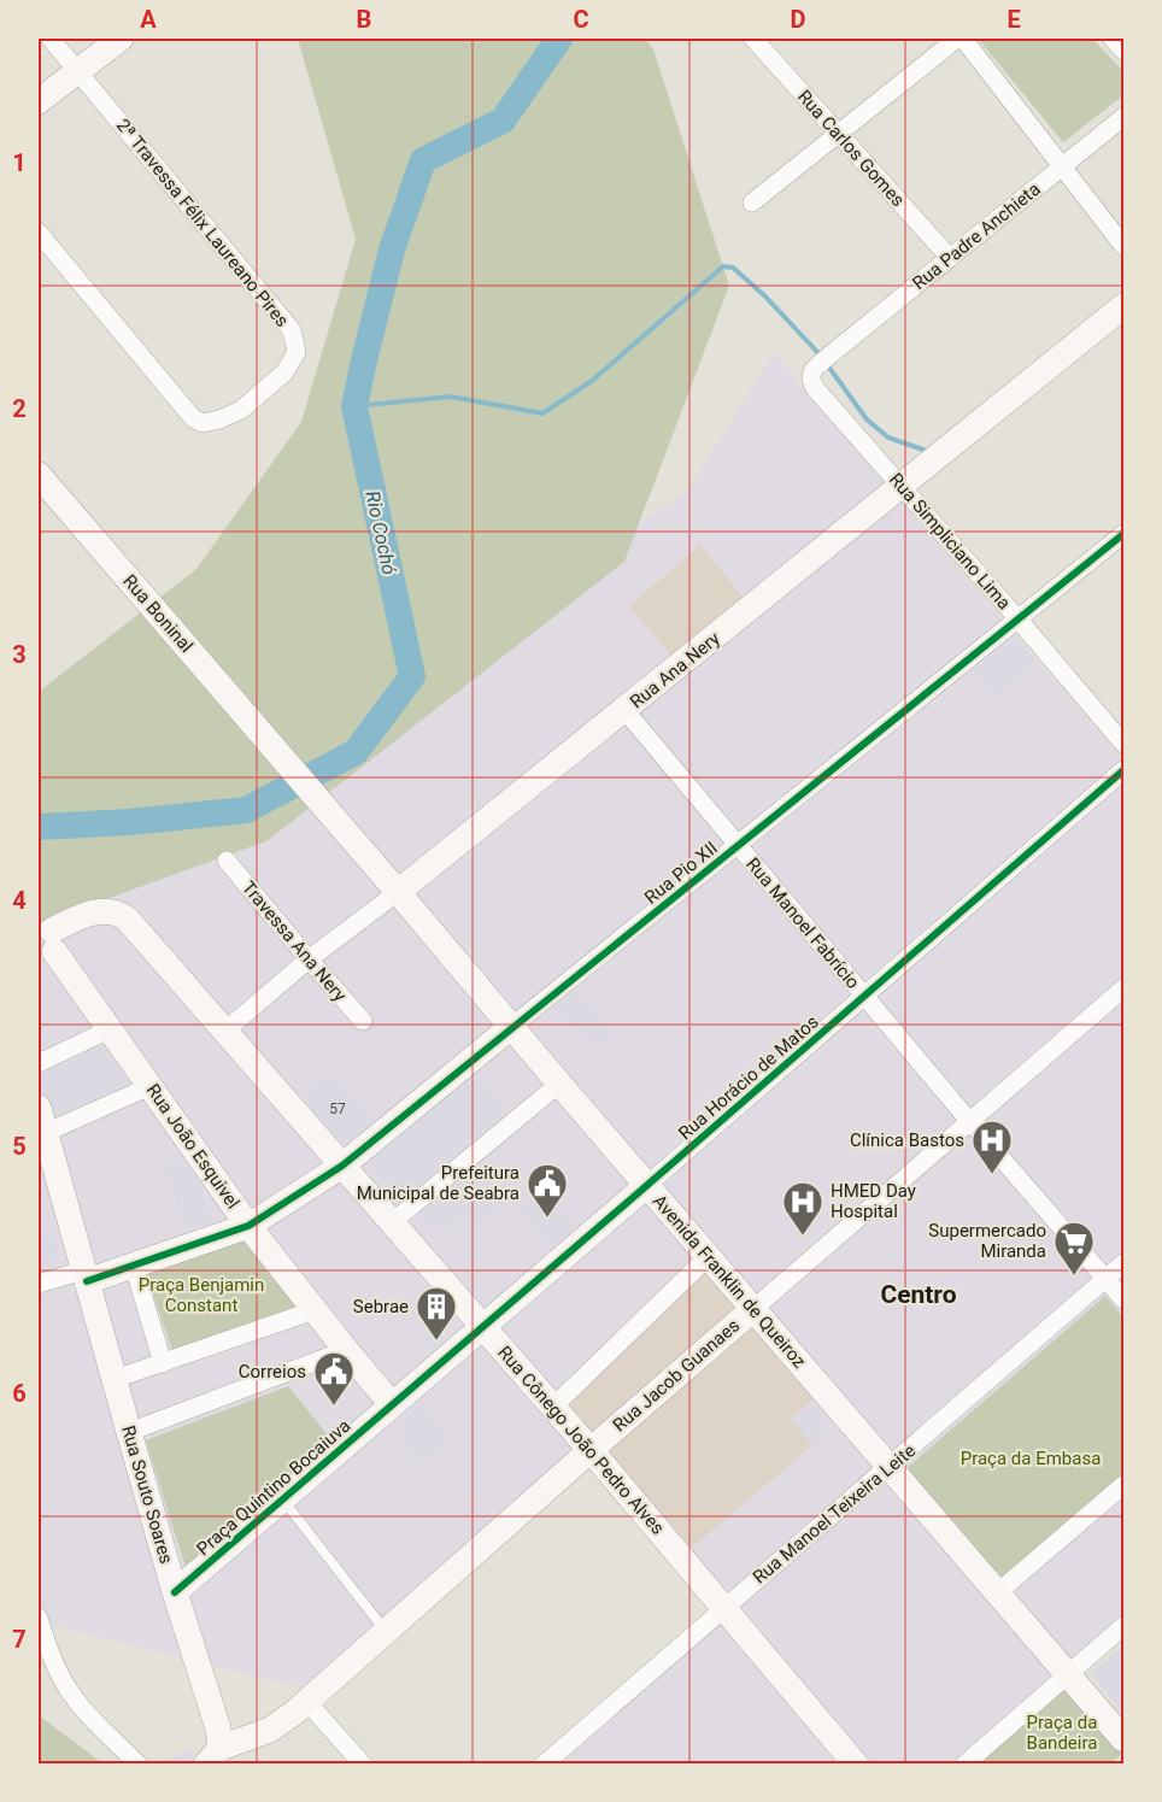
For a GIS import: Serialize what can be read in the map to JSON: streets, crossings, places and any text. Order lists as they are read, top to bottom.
{
  "streets": {
    "street": [
      "Rua Carlos Gomes",
      "2ª Travessa Félix Laureano Pires",
      "Rua Padre Anchieta",
      "Rua Simpliciano Lima",
      "Rua Boninal",
      "Rua Ana Nery",
      "Rua Pio XII",
      "Rua Manoel Fabrício",
      "Travessa Ana Nery",
      "Rua Horácio de Matos",
      "Rua João Esquivel",
      "Avenida Franklin de Queiroz",
      "Rua Jacob Guanaes",
      "Rua Cônego João Pedro Alves",
      "Praça Quintino Bocaiuva",
      "Rua Souto Soares",
      "Rua Manoel Teixeira Leite"
    ]
  },
  "crossings": [
    ["Rua Carlos Gomes", "Rua Padre Anchieta"],
    ["Rua Padre Anchieta", "Rua Simpliciano Lima"],
    ["Rua Simpliciano Lima", "Rua Ana Nery"],
    ["Rua Simpliciano Lima", "Rua Pio XII"],
    ["Rua Boninal", "Avenida Franklin de Queiroz"],
    ["Rua Ana Nery", "Rua Manoel Fabrício"],
    ["Rua Ana Nery", "Travessa Ana Nery"],
    ["Rua Ana Nery", "Avenida Franklin de Queiroz"],
    ["Rua Ana Nery", "Rua Cônego João Pedro Alves"],
    ["Rua Pio XII", "Rua Manoel Fabrício"],
    ["Rua Pio XII", "Rua João Esquivel"],
    ["Rua Pio XII", "Avenida Franklin de Queiroz"],
    ["Rua Pio XII", "Rua Cônego João Pedro Alves"],
    ["Rua Manoel Fabrício", "Rua Horácio de Matos"],
    ["Rua Manoel Fabrício", "Rua Jacob Guanaes"],
    ["Rua Manoel Fabrício", "Rua Manoel Teixeira Leite"],
    ["Rua Horácio de Matos", "Rua João Esquivel"],
    ["Rua Horácio de Matos", "Avenida Franklin de Queiroz"],
    ["Rua Horácio de Matos", "Rua Cônego João Pedro Alves"],
    ["Rua Horácio de Matos", "Praça Quintino Bocaiuva"],
    ["Rua João Esquivel", "Rua Cônego João Pedro Alves"],
    ["Rua João Esquivel", "Praça Quintino Bocaiuva"],
    ["Avenida Franklin de Queiroz", "Rua Jacob Guanaes"],
    ["Avenida Franklin de Queiroz", "Rua Manoel Teixeira Leite"],
    ["Rua Jacob Guanaes", "Rua Cônego João Pedro Alves"],
    ["Rua Jacob Guanaes", "Rua Souto Soares"],
    ["Rua Cônego João Pedro Alves", "Rua Manoel Teixeira Leite"],
    ["Praça Quintino Bocaiuva", "Rua Souto Soares"]
  ],
  "districts": ["Centro"],
  "water": ["Rio Cochó"],
  "parks": ["Praça Benjamin Constant", "Praça da Embasa", "Praça da Bandeira"],
  "places": {
    "hospital": ["Clínica Bastos", "HMED Day Hospital"],
    "public building": ["Prefeitura Municipal de Seabra", "Correios"],
    "supermarket": ["Supermercado Miranda"],
    "building": ["Sebrae"]
  },
  "house_numbers": ["57"],
  "grid": {
    "columns": [
      "A",
      "B",
      "C",
      "D",
      "E"
    ],
    "rows": [
      "1",
      "2",
      "3",
      "4",
      "5",
      "6",
      "7"
    ]
  }
}
